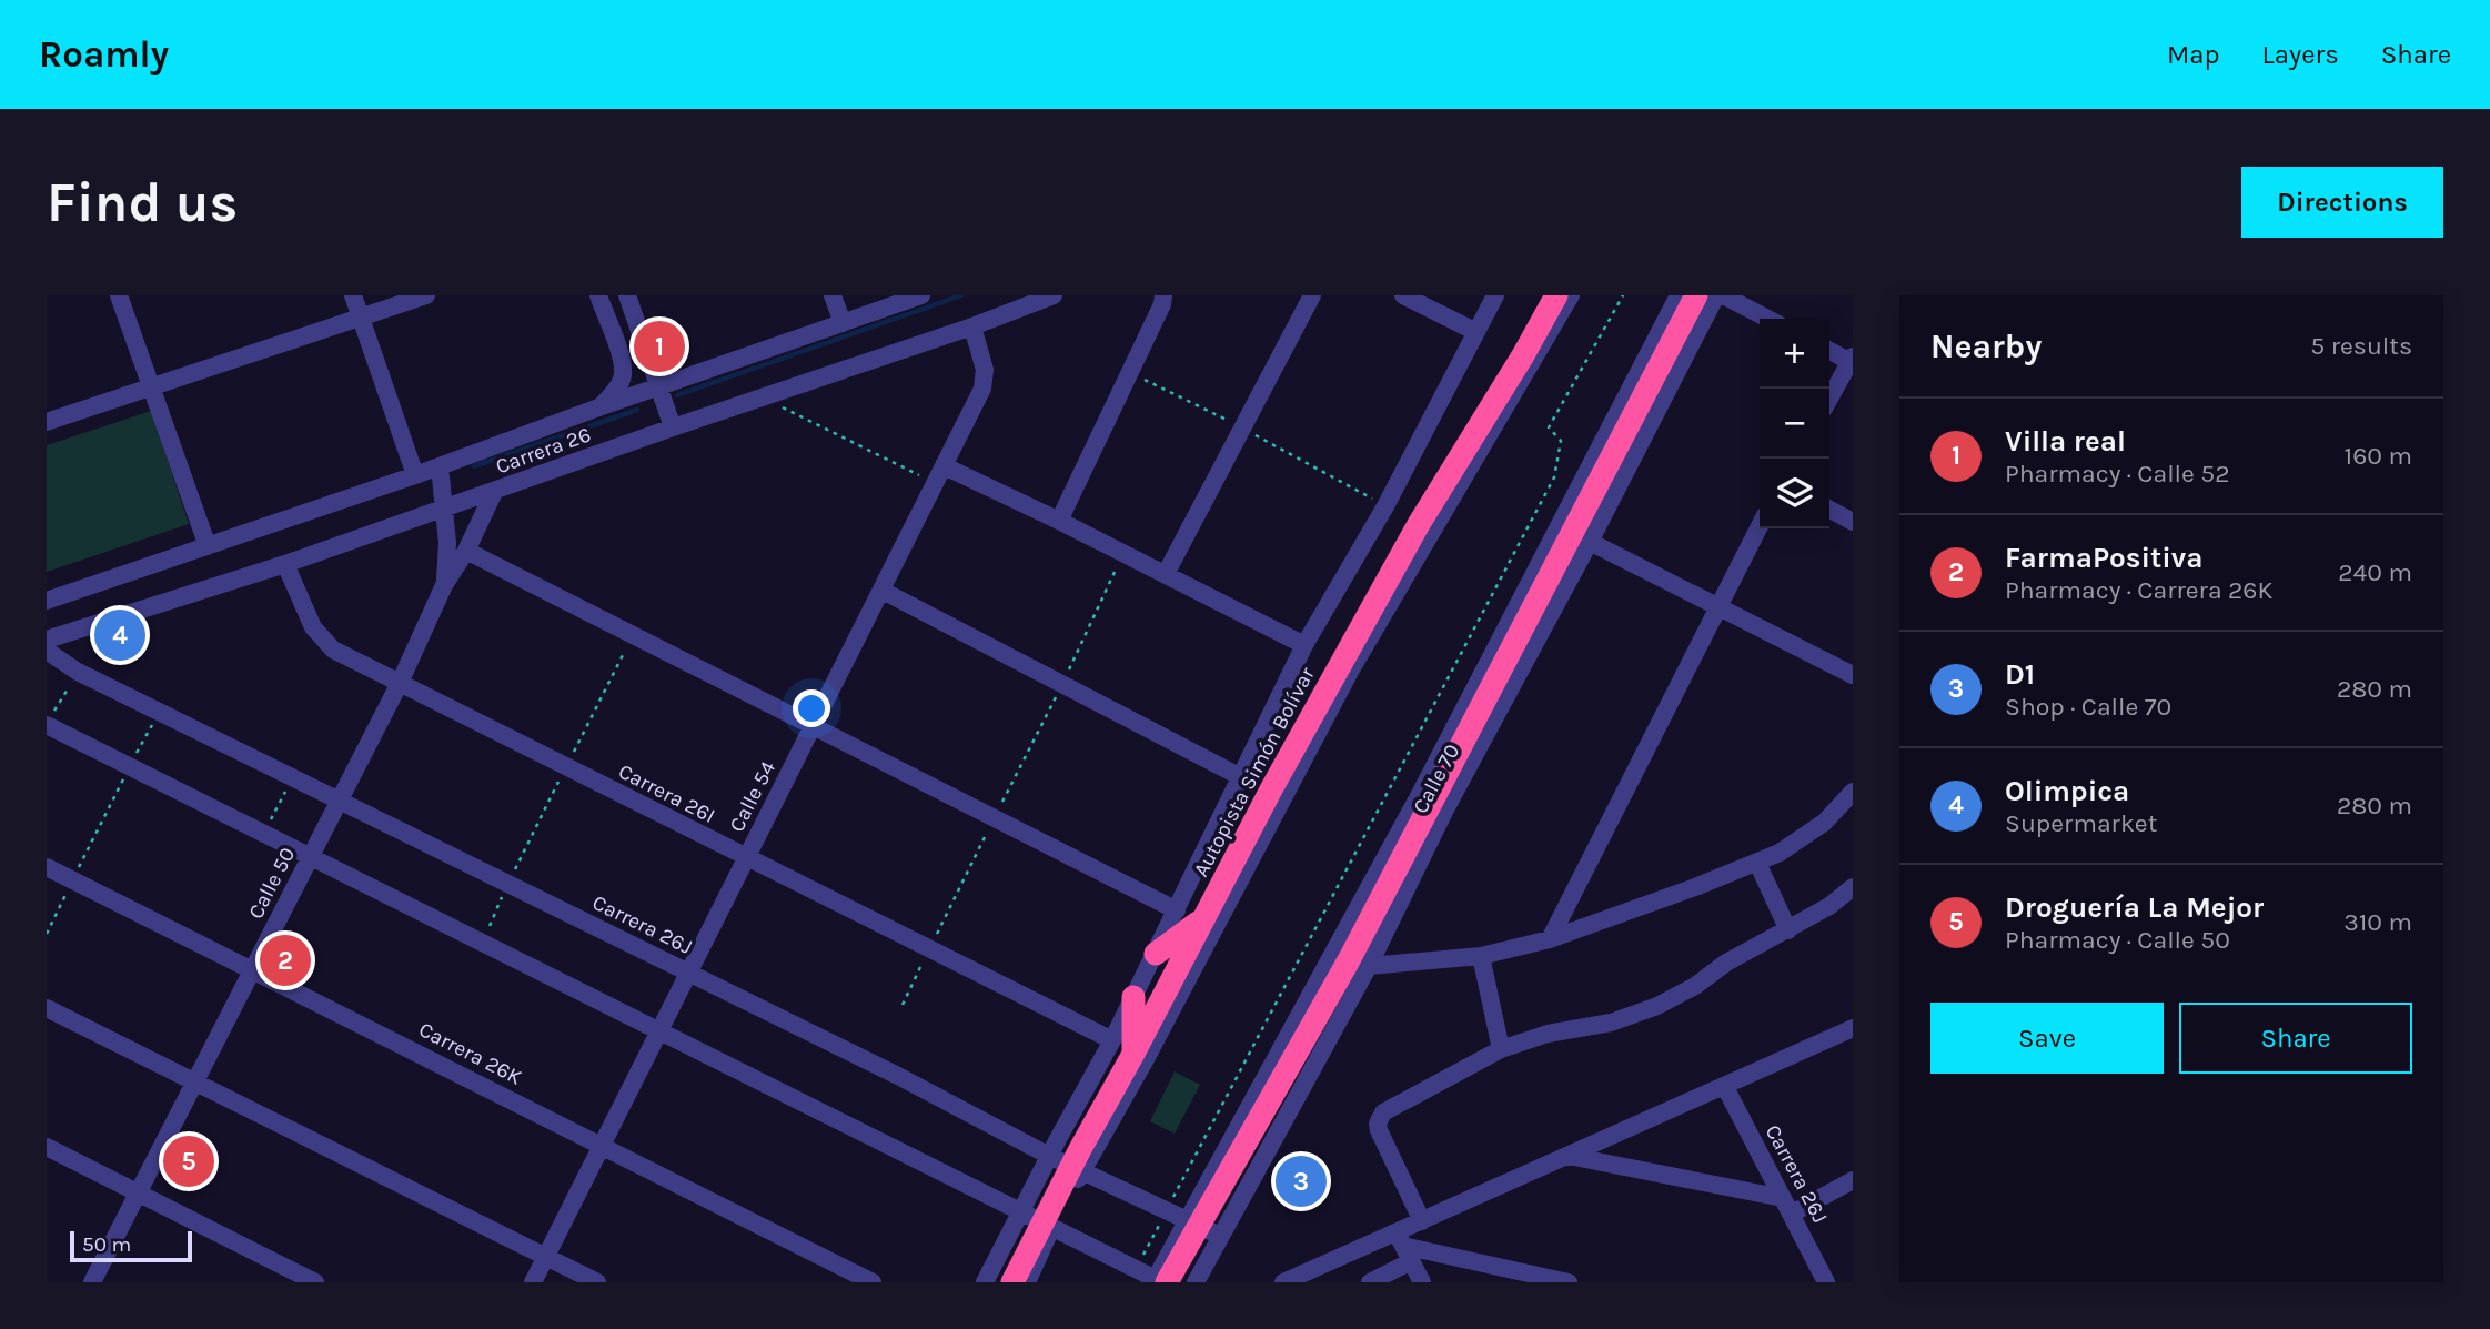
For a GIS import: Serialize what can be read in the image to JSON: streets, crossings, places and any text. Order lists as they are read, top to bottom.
{
  "streets": {
    "highway": ["Autopista Simón Bolívar"],
    "street": [
      "Carrera 26",
      "Calle 70",
      "Carrera 26I",
      "Calle 54",
      "Calle 50",
      "Carrera 26J",
      "Carrera 26K"
    ]
  },
  "crossings": [
    ["Carrera 26", "Carrera 26I"],
    ["Carrera 26", "Calle 54"],
    ["Carrera 26", "Calle 50"],
    ["Autopista Simón Bolívar", "Carrera 26J"],
    ["Calle 70", "Carrera 26J"],
    ["Carrera 26I", "Calle 54"],
    ["Carrera 26I", "Calle 50"],
    ["Calle 54", "Carrera 26J"],
    ["Calle 54", "Carrera 26K"],
    ["Calle 50", "Carrera 26J"],
    ["Calle 50", "Carrera 26K"]
  ],
  "scale_bar": "50 m",
  "page": {
    "header": "Roamly",
    "nav": ["Map", "Layers", "Share"],
    "buttons": [
      "Directions",
      ["Save", "Share"]
    ],
    "title": "Find us",
    "heading": ["Nearby", "5 results"],
    "pins": [
      "1",
      "4",
      "2",
      "5",
      "3"
    ],
    "map_buttons": ["+", "−"],
    "list": [
      {
        "mark": "1",
        "name": "Villa real",
        "note": "Pharmacy · Calle 52",
        "value": "160 m"
      },
      {
        "mark": "2",
        "name": "FarmaPositiva",
        "note": "Pharmacy · Carrera 26K",
        "value": "240 m"
      },
      {
        "mark": "3",
        "name": "D1",
        "note": "Shop · Calle 70",
        "value": "280 m"
      },
      {
        "mark": "4",
        "name": "Olimpica",
        "note": "Supermarket",
        "value": "280 m"
      },
      {
        "mark": "5",
        "name": "Droguería La Mejor",
        "note": "Pharmacy · Calle 50",
        "value": "310 m"
      }
    ],
    "scale": "50 m"
  }
}
